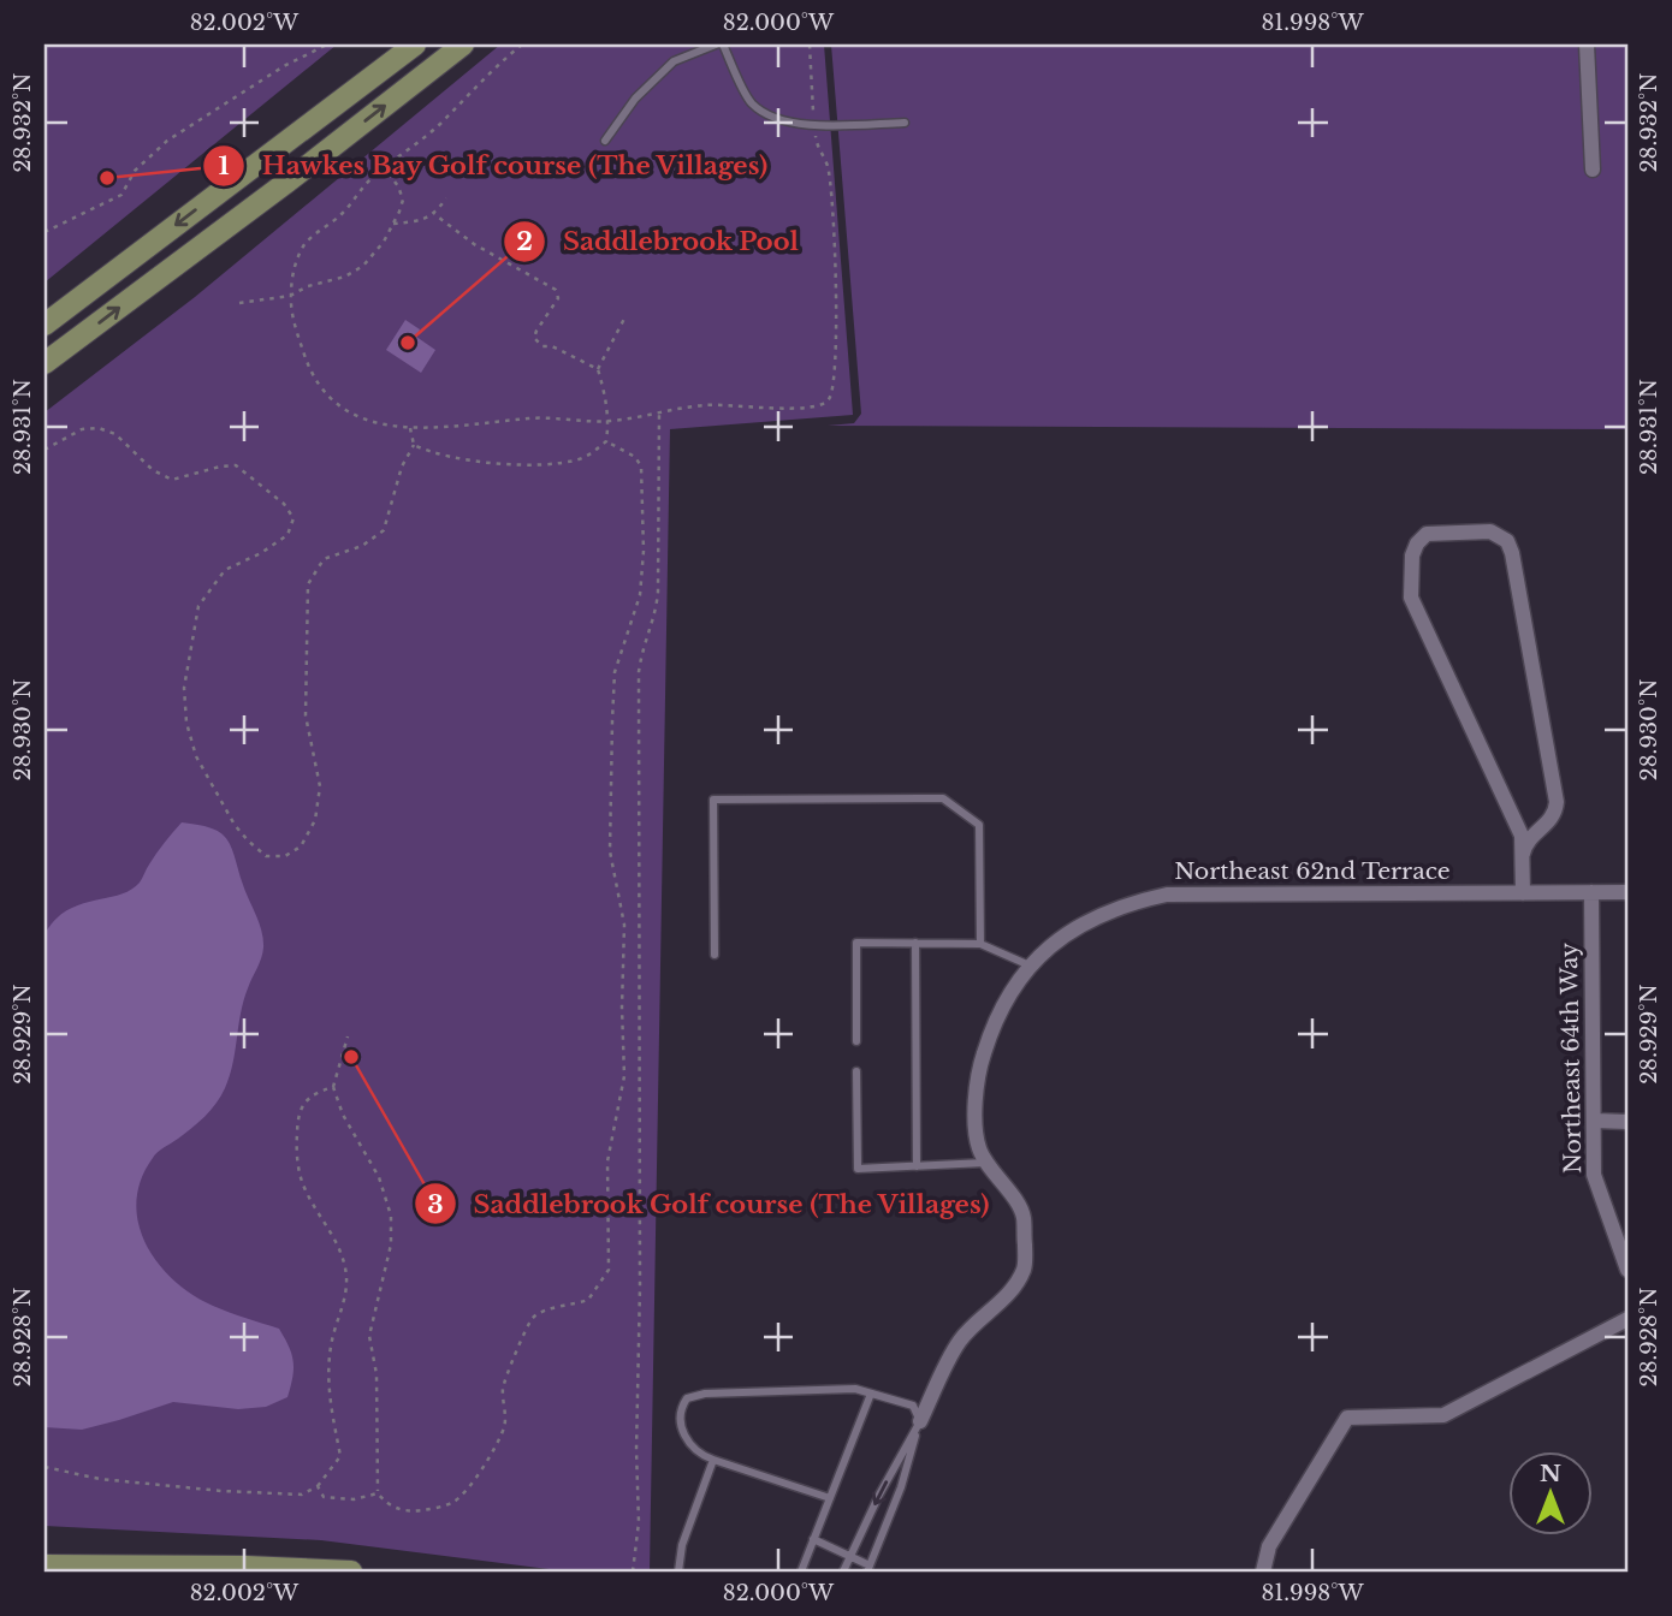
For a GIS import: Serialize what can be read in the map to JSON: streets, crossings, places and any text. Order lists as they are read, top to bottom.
{
  "streets": {
    "street": ["Northeast 62nd Terrace", "Northeast 64th Way"]
  },
  "crossings": [
    ["Northeast 62nd Terrace", "Northeast 64th Way"]
  ],
  "places": ["Hawkes Bay Golf course (The Villages)", "Saddlebrook Pool", "Saddlebrook Golf course (The Villages)"],
  "north": "top",
  "coordinates": [
    "82.002°W",
    "82.000°W",
    "81.998°W",
    "28.932°N",
    "28.931°N",
    "28.930°N",
    "28.929°N",
    "28.928°N"
  ]
}
